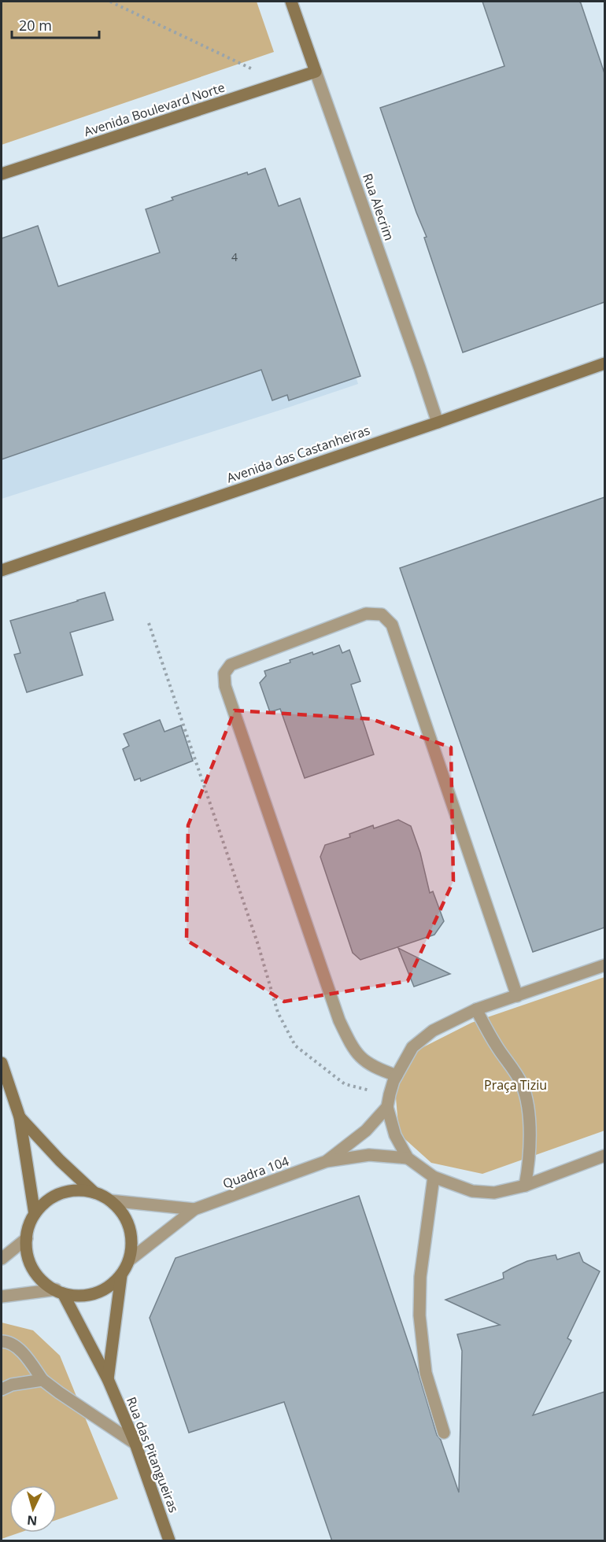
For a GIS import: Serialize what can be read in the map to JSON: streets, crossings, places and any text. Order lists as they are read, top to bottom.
{
  "streets": {
    "street": [
      "Avenida Boulevard Norte",
      "Rua Alecrim",
      "Avenida das Castanheiras",
      "Quadra 104",
      "Rua das Pitangueiras"
    ]
  },
  "crossings": [
    ["Avenida Boulevard Norte", "Rua Alecrim"],
    ["Rua Alecrim", "Avenida das Castanheiras"],
    ["Quadra 104", "Rua das Pitangueiras"]
  ],
  "parks": ["Praça Tiziu"],
  "house_numbers": ["4"],
  "scale_bar": "20 m",
  "north": "bottom"
}
